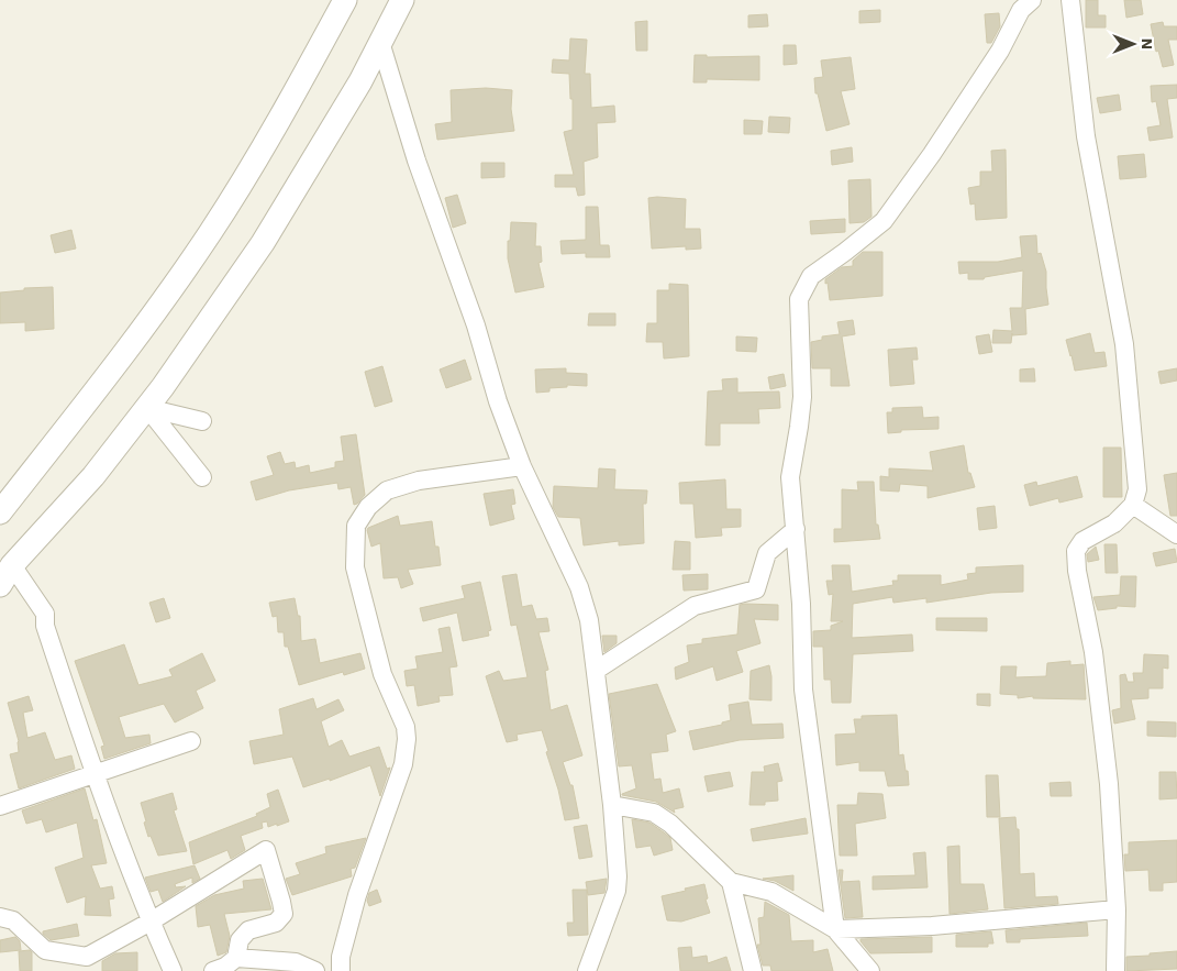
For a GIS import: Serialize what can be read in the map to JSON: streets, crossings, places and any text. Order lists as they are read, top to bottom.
{
  "north": "right"
}
